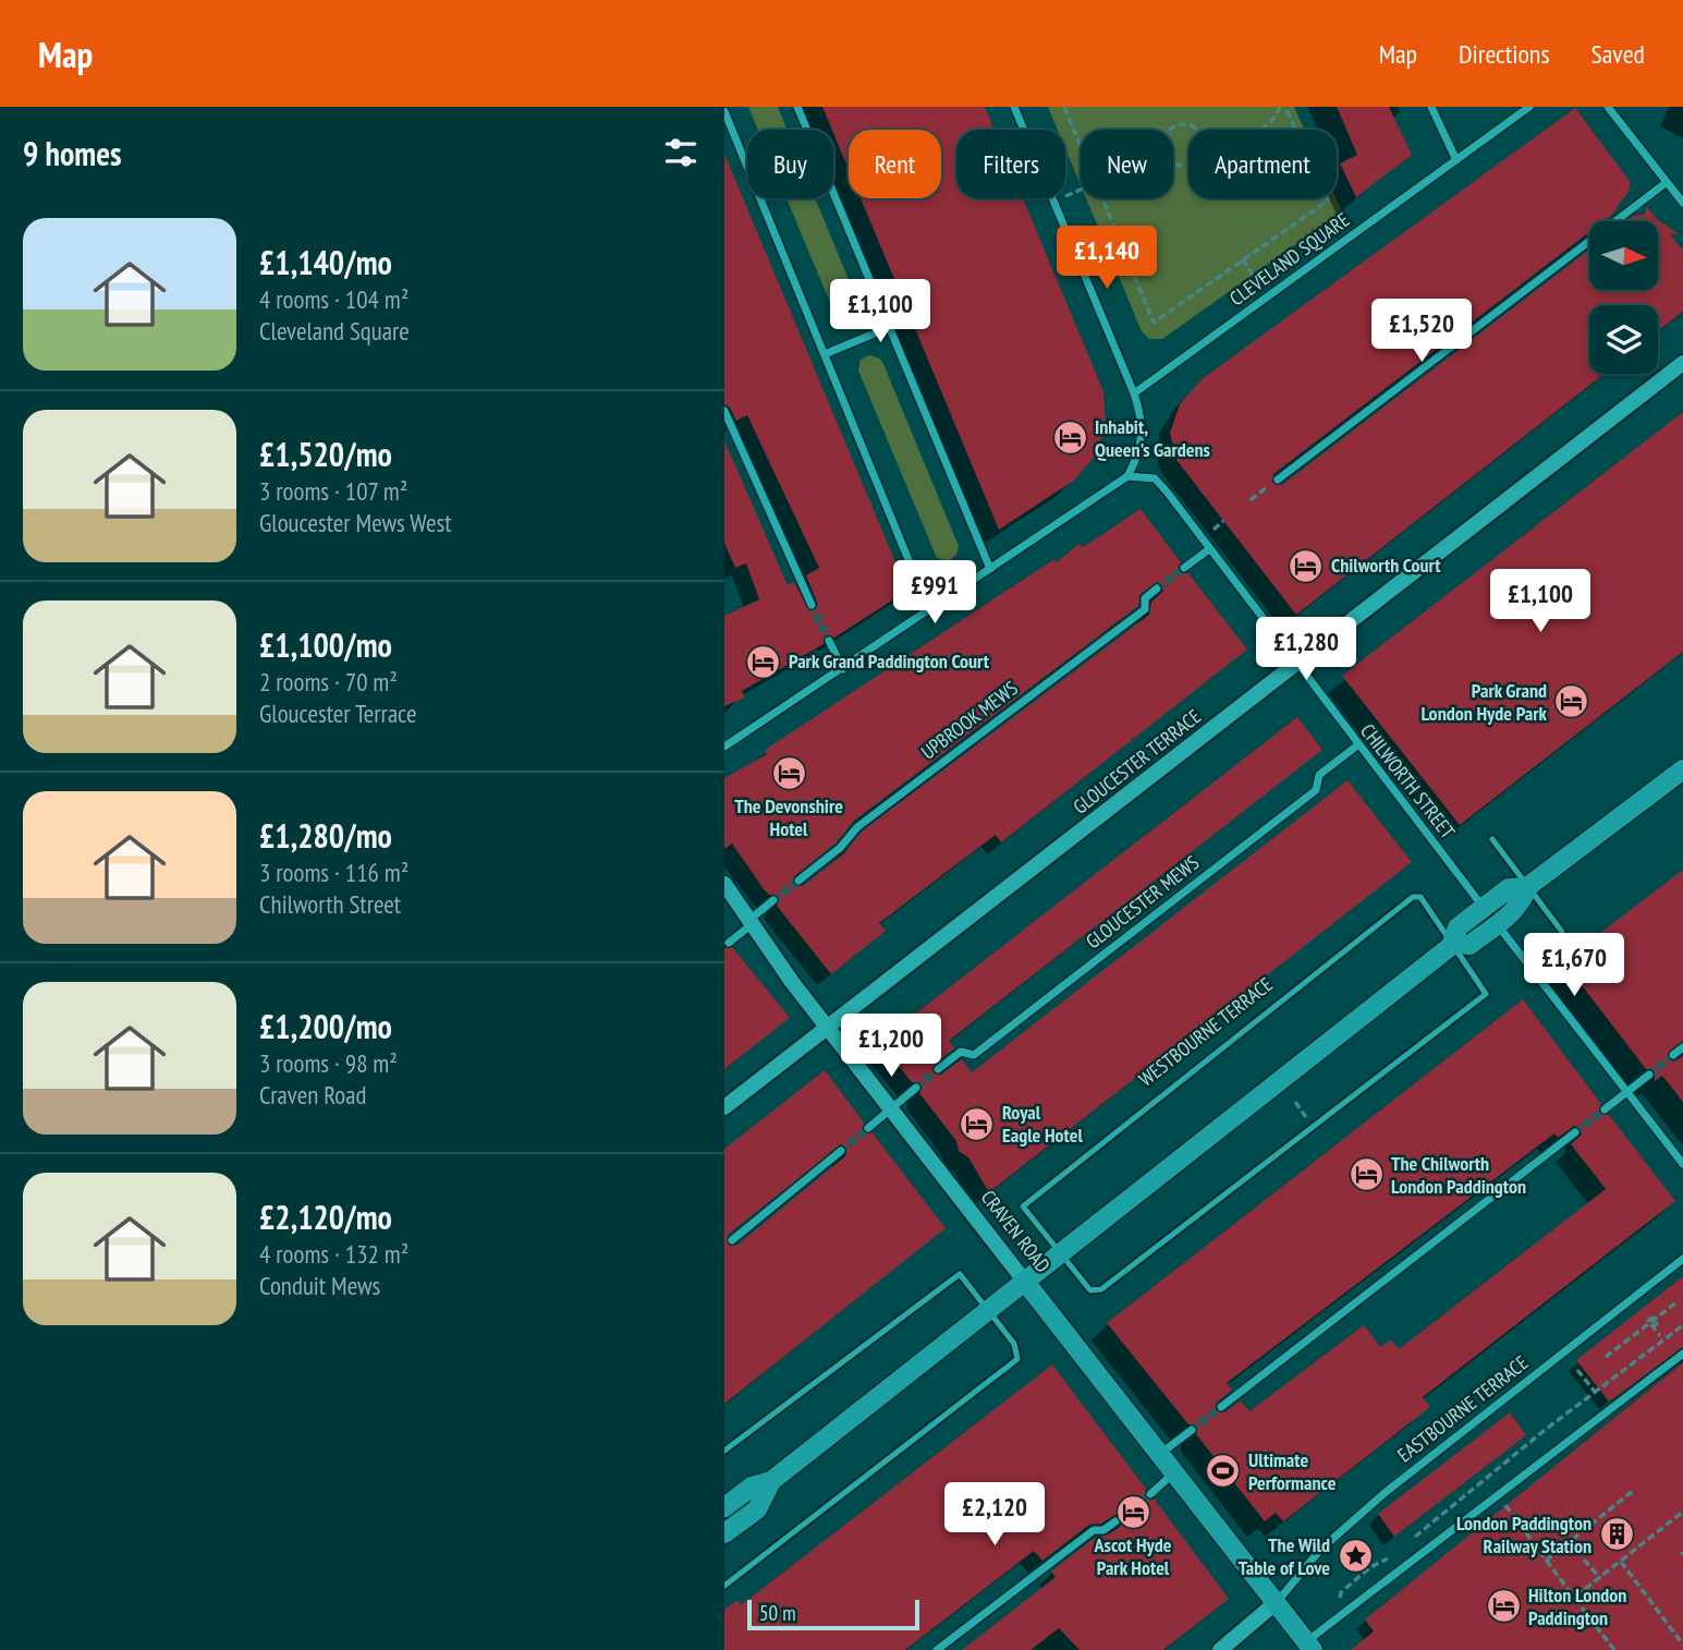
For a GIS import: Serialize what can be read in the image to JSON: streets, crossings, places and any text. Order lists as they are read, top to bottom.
{
  "streets": {
    "main road": ["CRAVEN ROAD"],
    "street": [
      "CLEVELAND SQUARE",
      "UPBROOK MEWS",
      "GLOUCESTER TERRACE",
      "CHILWORTH STREET",
      "GLOUCESTER MEWS",
      "EASTBOURNE TERRACE"
    ],
    "lane": ["WESTBOURNE TERRACE"]
  },
  "crossings": [
    ["GLOUCESTER TERRACE", "CHILWORTH STREET"],
    ["GLOUCESTER TERRACE", "CRAVEN ROAD"],
    ["CHILWORTH STREET", "GLOUCESTER MEWS"],
    ["CRAVEN ROAD", "EASTBOURNE TERRACE"]
  ],
  "places": {
    "hotel": [
      "Inhabit, Queen's Gardens",
      "Chilworth Court",
      "Park Grand Paddington Court",
      "Park Grand London Hyde Park",
      "The Devonshire Hotel",
      "Royal Eagle Hotel",
      "The Chilworth London Paddington",
      "Ascot Hyde Park Hotel",
      "Hilton London Paddington"
    ],
    "sports": ["Ultimate Performance"],
    "building": ["London Paddington Railway Station"],
    "place": ["The Wild Table of Love"]
  },
  "scale_bar": "50 m",
  "north": "right",
  "page": {
    "header": "Map",
    "nav": ["Map", "Directions", "Saved"],
    "heading": "9 homes",
    "chip": [
      "Buy",
      "Rent",
      "Filters",
      "New",
      "Apartment"
    ],
    "list": [
      {
        "name": "£1,140/mo",
        "note": "4 rooms · 104 m² · Cleveland Square"
      },
      {
        "name": "£1,520/mo",
        "note": "3 rooms · 107 m² · Gloucester Mews West"
      },
      {
        "name": "£1,100/mo",
        "note": "2 rooms · 70 m² · Gloucester Terrace"
      },
      {
        "name": "£1,280/mo",
        "note": "3 rooms · 116 m² · Chilworth Street"
      },
      {
        "name": "£1,200/mo",
        "note": "3 rooms · 98 m² · Craven Road"
      },
      {
        "name": "£2,120/mo",
        "note": "4 rooms · 132 m² · Conduit Mews"
      }
    ],
    "price": [
      "£1,140",
      "£1,100",
      "£1,520",
      "£991",
      "£1,100",
      "£1,280",
      "£1,670",
      "£1,200",
      "£2,120"
    ],
    "scale": "50 m"
  }
}
